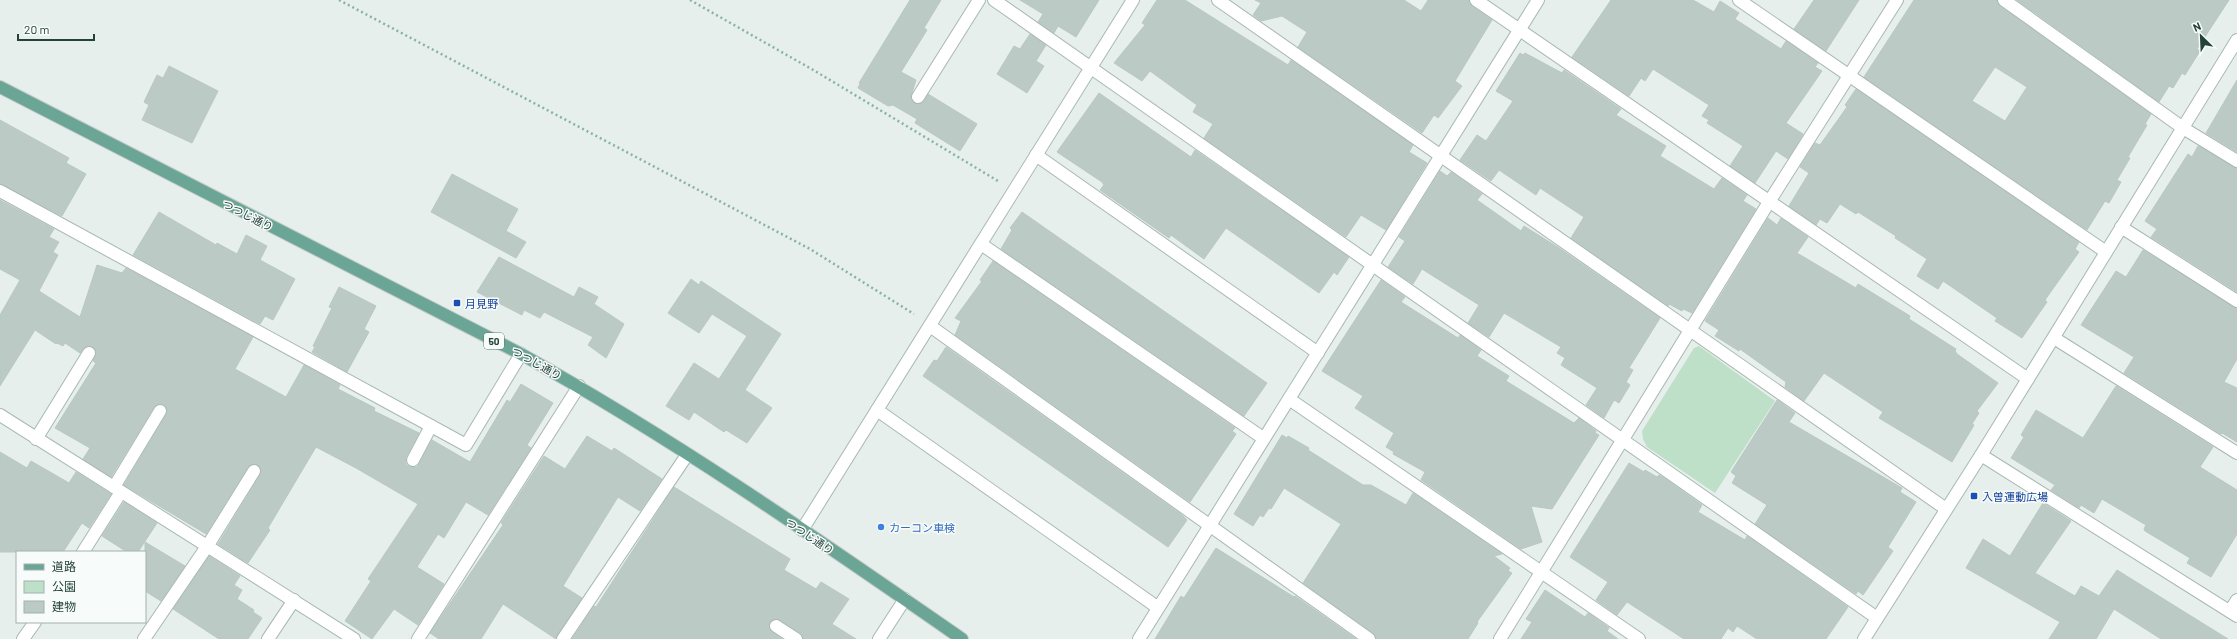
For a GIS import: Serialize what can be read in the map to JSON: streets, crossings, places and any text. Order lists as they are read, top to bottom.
{
  "streets": {
    "main road": ["つつじ通り", "50"]
  },
  "places": {
    "transit": ["月見野", "入曽運動広場"],
    "other": ["カーコン車検"]
  },
  "legend": ["道路", "公園", "建物"],
  "scale_bar": "20 m",
  "north": "top left"
}
